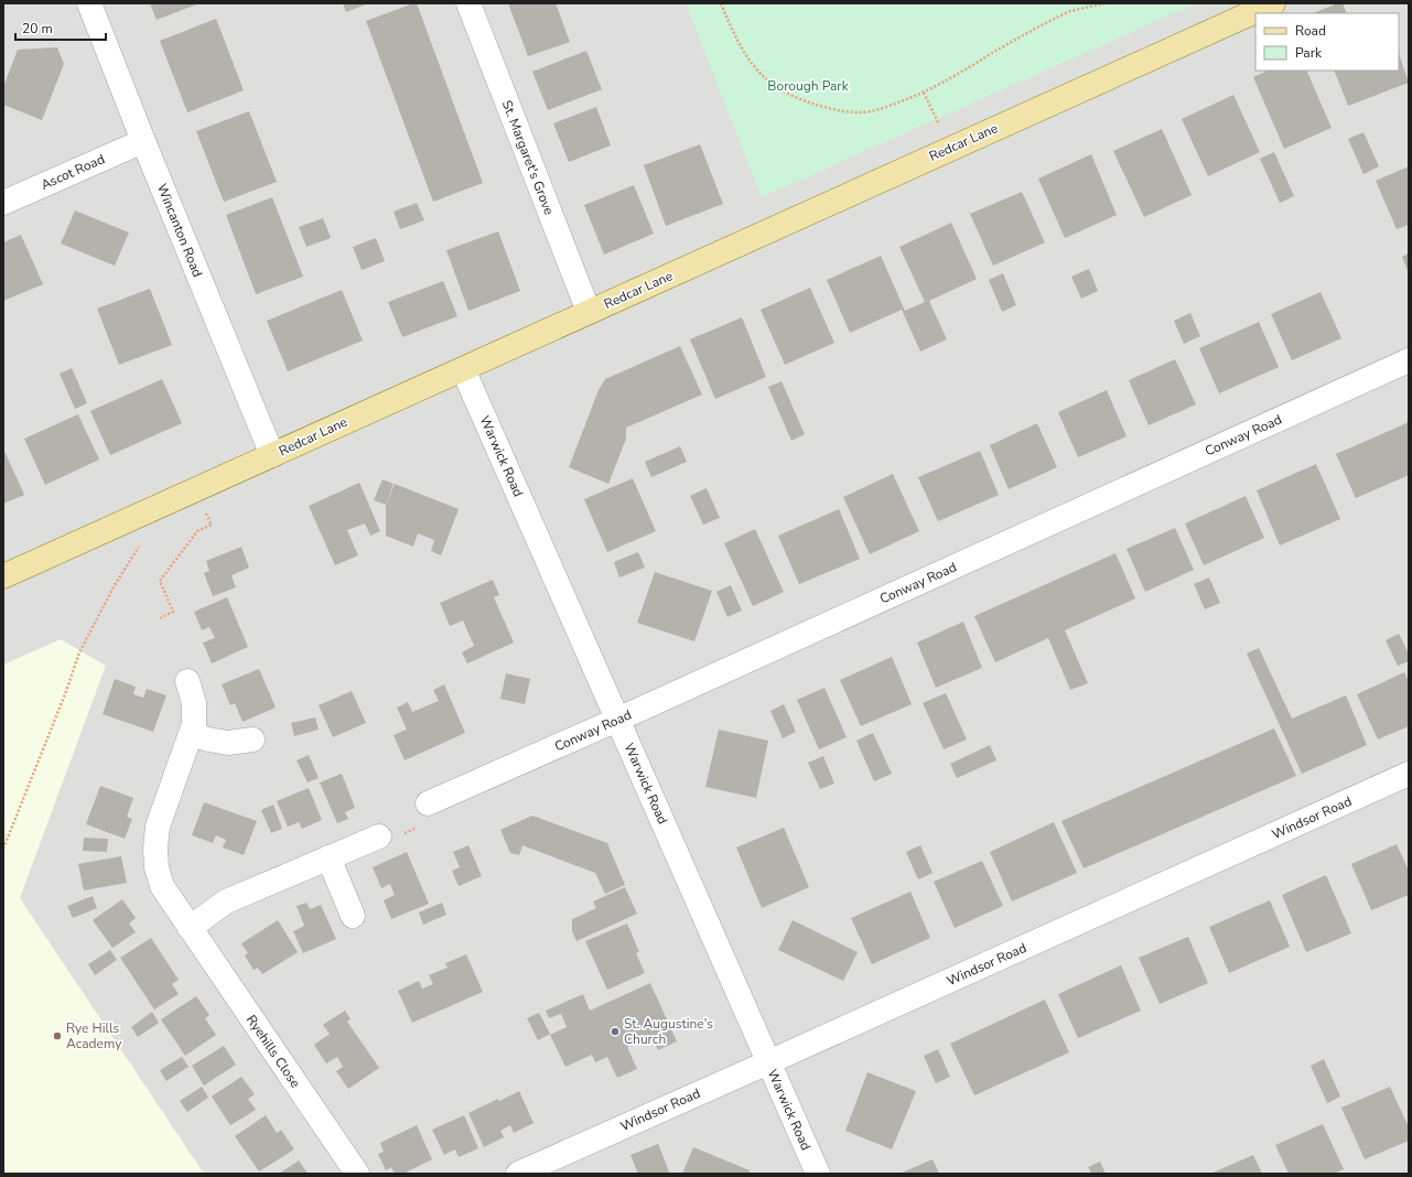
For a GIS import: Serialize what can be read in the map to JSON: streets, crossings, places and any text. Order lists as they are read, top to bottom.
{
  "streets": {
    "main road": ["Redcar Lane"],
    "street": [
      "St. Margaret's Grove",
      "Ascot Road",
      "Wincanton Road",
      "Conway Road",
      "Warwick Road",
      "Windsor Road",
      "Ryehills Close"
    ]
  },
  "crossings": [
    ["Redcar Lane", "St. Margaret's Grove"],
    ["Redcar Lane", "Wincanton Road"],
    ["Redcar Lane", "Warwick Road"],
    ["Ascot Road", "Wincanton Road"],
    ["Conway Road", "Warwick Road"],
    ["Warwick Road", "Windsor Road"]
  ],
  "parks": ["Borough Park"],
  "places": ["St. Augustine's Church", "Rye Hills Academy"],
  "legend": ["Road", "Park"],
  "scale_bar": "20 m"
}
